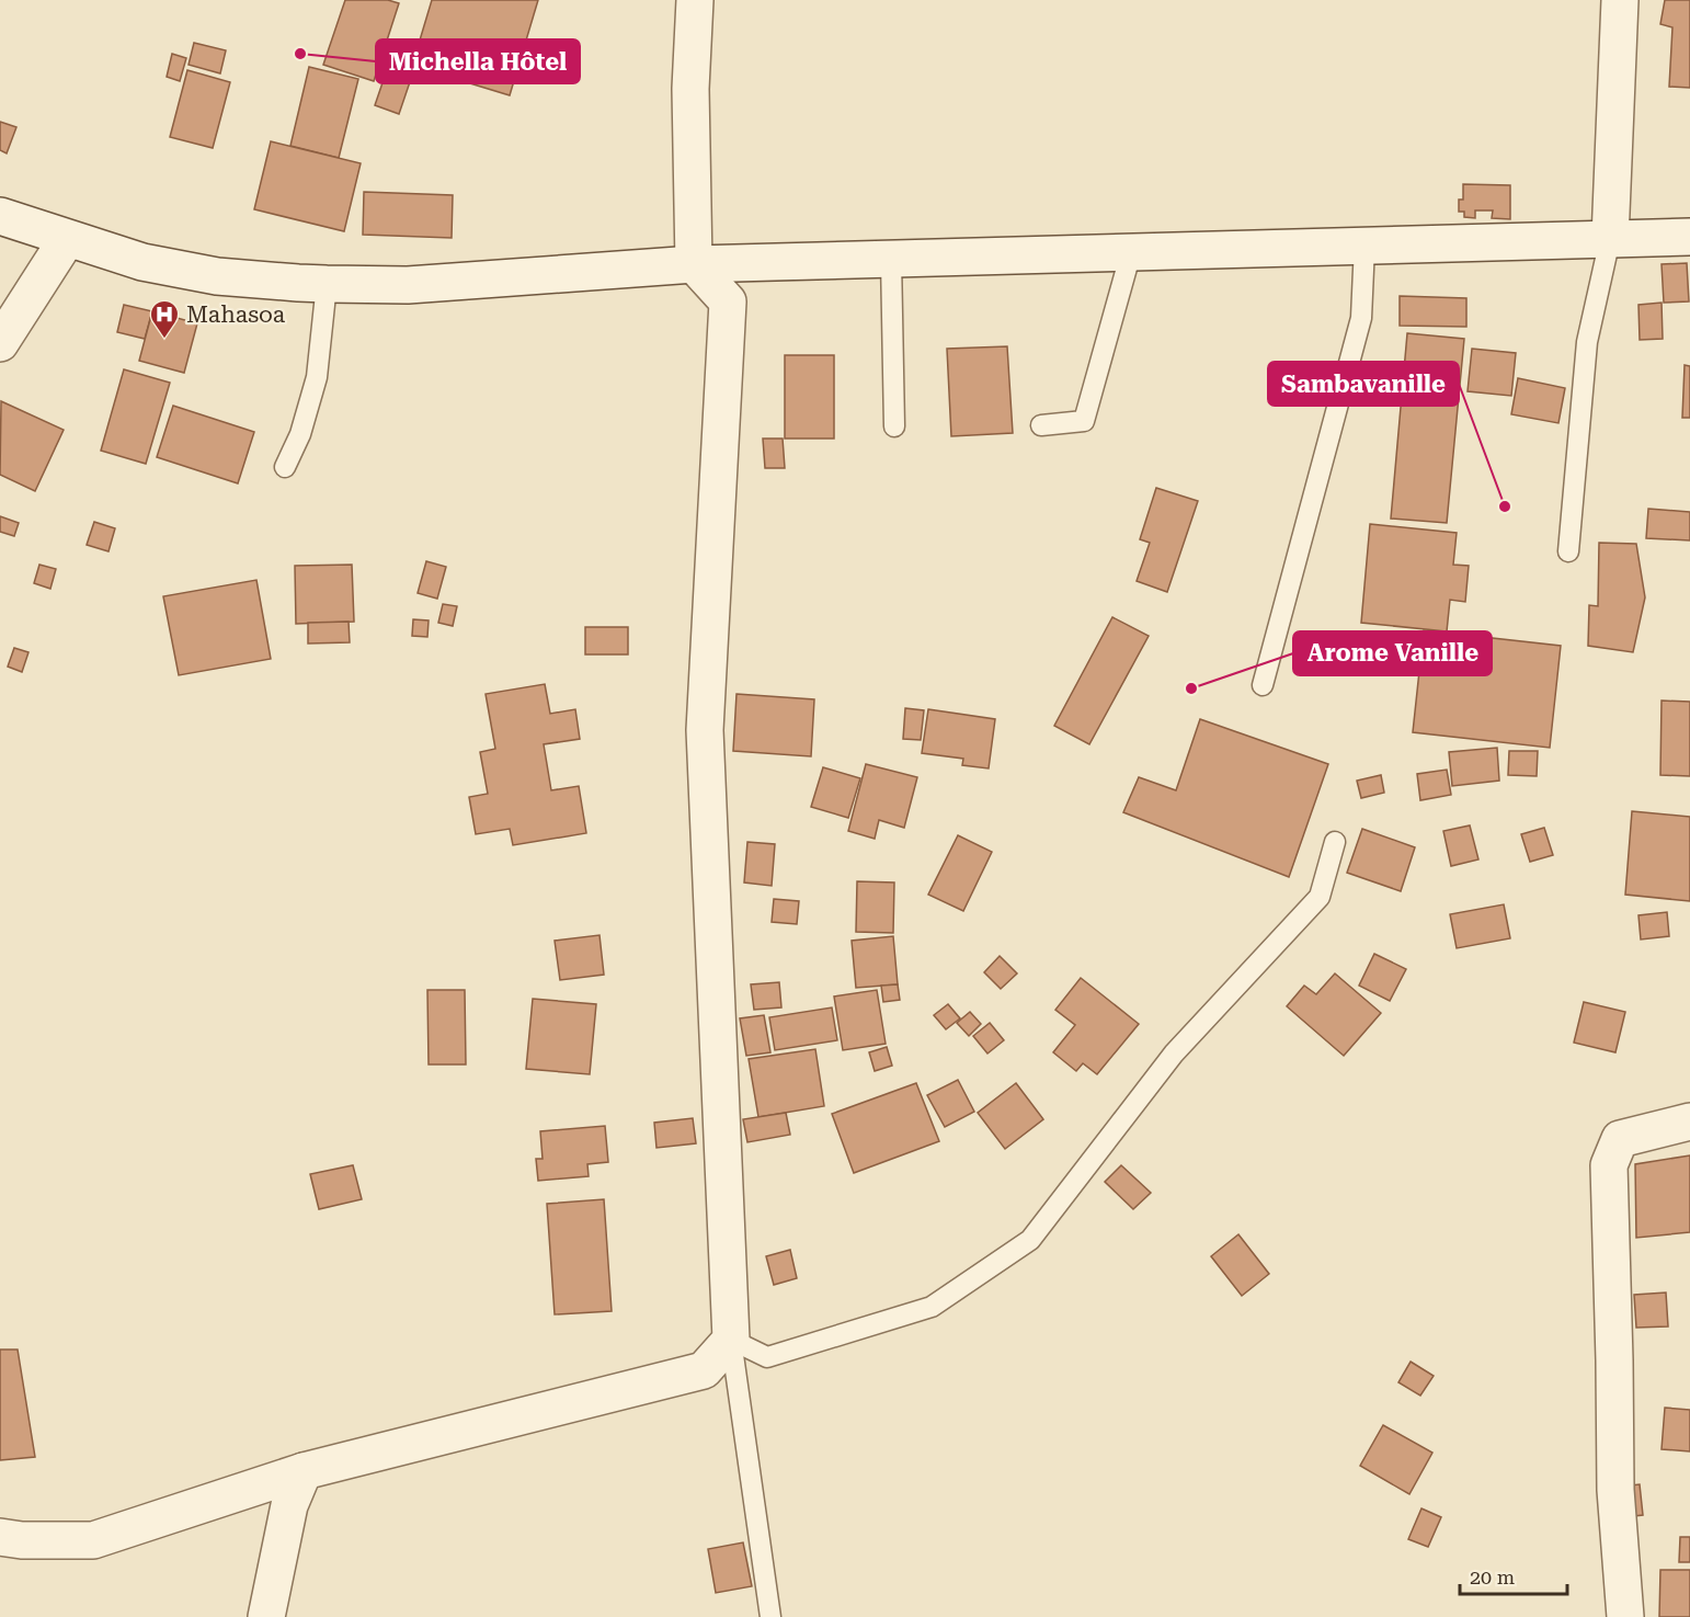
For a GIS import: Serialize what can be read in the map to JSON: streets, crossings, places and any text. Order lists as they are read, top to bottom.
{
  "places": {
    "other": ["Michella Hôtel", "Sambavanille", "Arome Vanille"],
    "hospital": ["Mahasoa"]
  },
  "scale_bar": "20 m"
}
